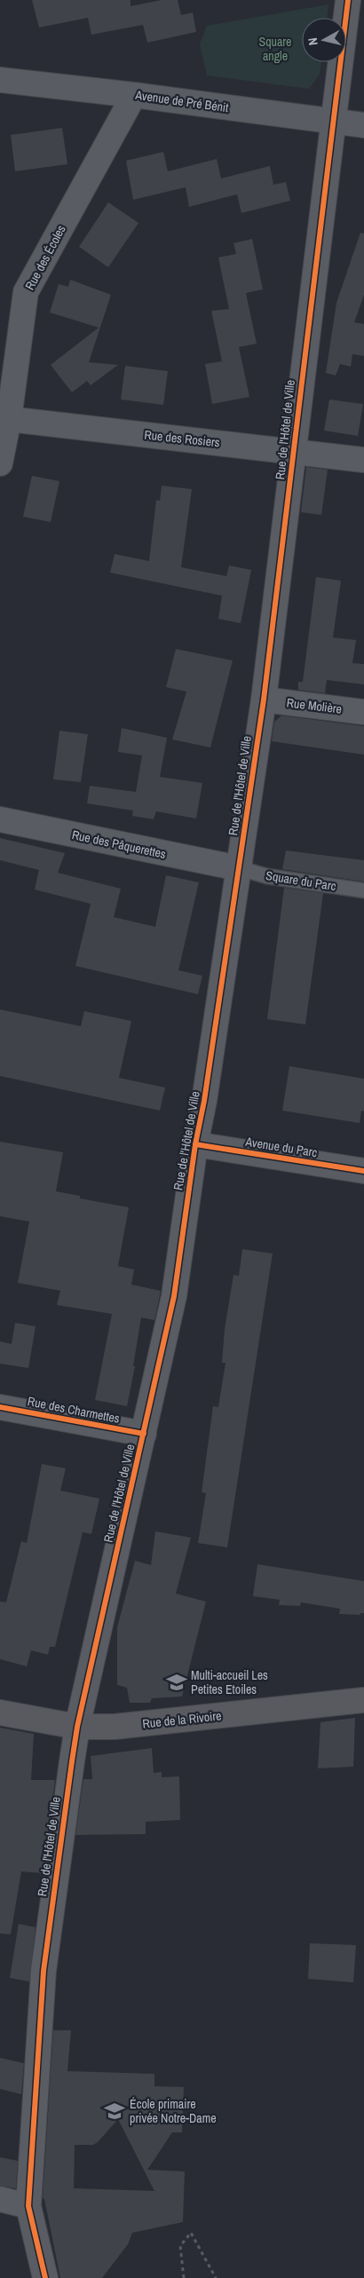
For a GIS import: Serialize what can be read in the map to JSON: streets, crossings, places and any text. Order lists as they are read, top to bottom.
{
  "streets": {
    "street": [
      "Avenue de Pré Bénit",
      "Rue des Écoles",
      "Rue de l'Hôtel de Ville",
      "Rue des Rosiers",
      "Rue Molière",
      "Rue des Pâquerettes",
      "Avenue du Parc",
      "Rue des Charmettes",
      "Rue de la Rivoire"
    ],
    "lane": ["Square du Parc"]
  },
  "crossings": [
    ["Avenue de Pré Bénit", "Rue des Écoles"],
    ["Avenue de Pré Bénit", "Rue de l'Hôtel de Ville"],
    ["Rue des Écoles", "Rue des Rosiers"],
    ["Rue de l'Hôtel de Ville", "Rue des Rosiers"],
    ["Rue de l'Hôtel de Ville", "Rue Molière"],
    ["Rue de l'Hôtel de Ville", "Rue des Pâquerettes"],
    ["Rue de l'Hôtel de Ville", "Square du Parc"],
    ["Rue de l'Hôtel de Ville", "Avenue du Parc"],
    ["Rue de l'Hôtel de Ville", "Rue des Charmettes"],
    ["Rue de l'Hôtel de Ville", "Rue de la Rivoire"],
    ["Rue des Pâquerettes", "Square du Parc"]
  ],
  "parks": ["Square angle"],
  "places": {
    "school or university": ["Multi-accueil Les Petites Etoiles", "École primaire privée Notre-Dame"]
  },
  "north": "left"
}
